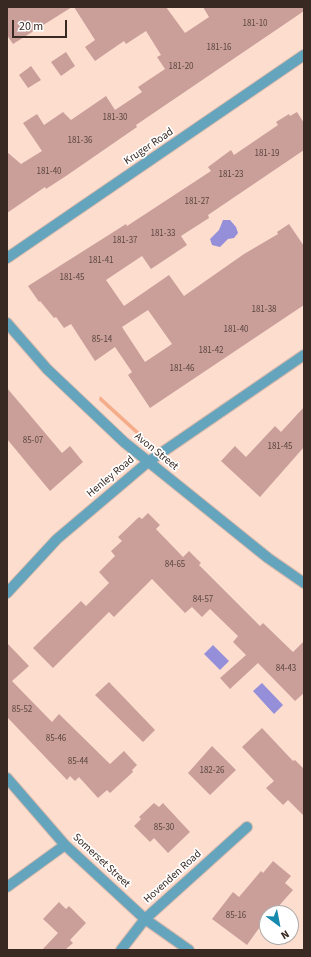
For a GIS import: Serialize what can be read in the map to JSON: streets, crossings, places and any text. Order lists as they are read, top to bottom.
{
  "streets": {
    "street": [
      "Kruger Road",
      "Avon Street",
      "Henley Road",
      "Somerset Street",
      "Hovenden Road"
    ]
  },
  "crossings": [
    ["Avon Street", "Henley Road"],
    ["Somerset Street", "Hovenden Road"]
  ],
  "house_numbers": [
    "181-10",
    "181-16",
    "181-20",
    "181-30",
    "181-36",
    "181-19",
    "181-40",
    "181-23",
    "181-27",
    "181-33",
    "181-37",
    "181-41",
    "181-45",
    "181-38",
    "181-40",
    "85-14",
    "181-42",
    "181-46",
    "85-07",
    "181-45",
    "84-65",
    "84-57",
    "84-43",
    "85-52",
    "85-46",
    "85-44",
    "182-26",
    "85-30",
    "85-16"
  ],
  "scale_bar": "20 m",
  "north": "bottom right"
}
